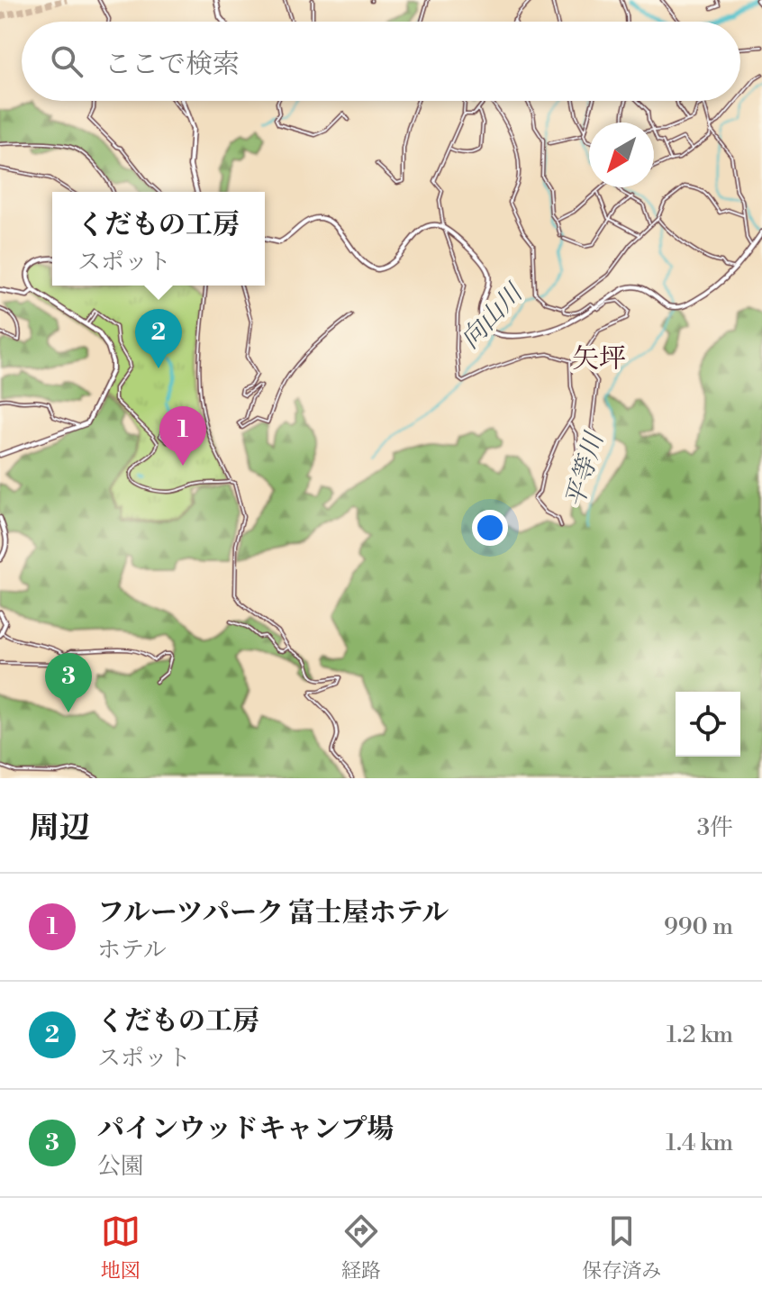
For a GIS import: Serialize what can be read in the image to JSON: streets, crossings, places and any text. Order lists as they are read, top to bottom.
{
  "districts": ["矢坪"],
  "water": ["向山川", "平等川"],
  "north": "bottom left",
  "page": {
    "search": "ここで検索",
    "popup": ["くだもの工房", "スポット"],
    "pins": ["2", "1", "3"],
    "heading": ["周辺", "3件"],
    "list": [
      {
        "mark": "1",
        "name": "フルーツパーク 富士屋ホテル",
        "note": "ホテル",
        "value": "990 m"
      },
      {
        "mark": "2",
        "name": "くだもの工房",
        "note": "スポット",
        "value": "1.2 km"
      },
      {
        "mark": "3",
        "name": "パインウッドキャンプ場",
        "note": "公園",
        "value": "1.4 km"
      }
    ],
    "nav": ["地図", "経路", "保存済み"]
  }
}
